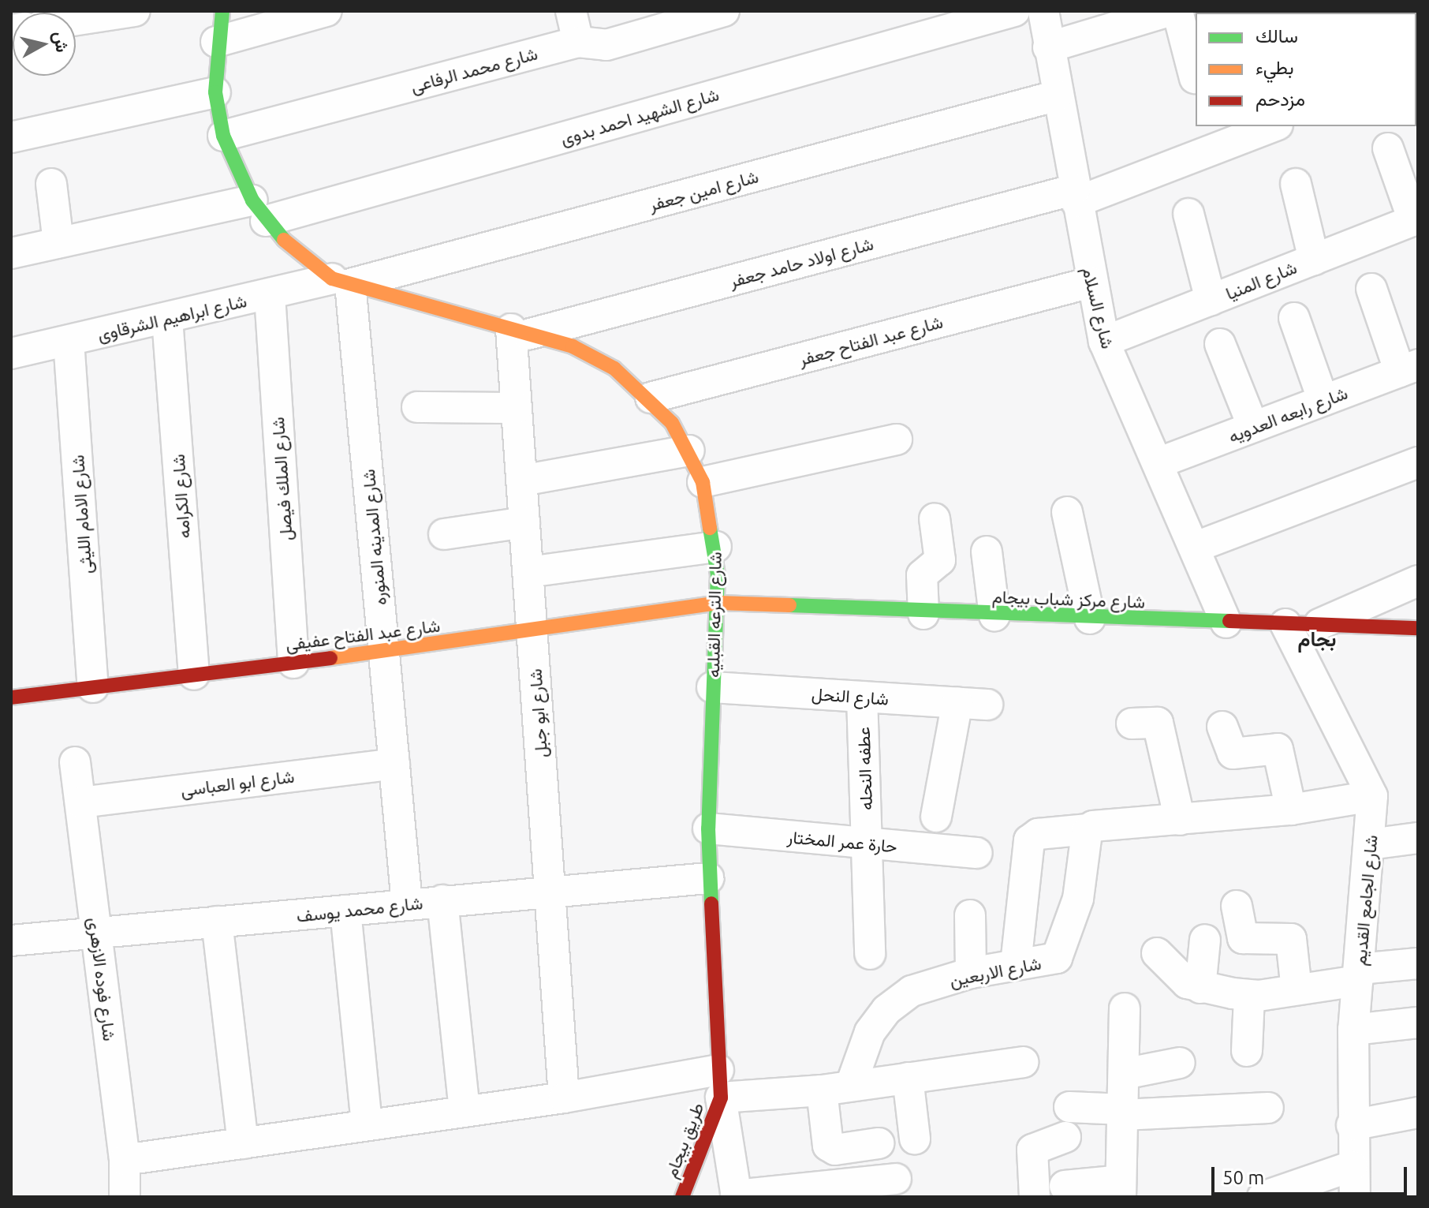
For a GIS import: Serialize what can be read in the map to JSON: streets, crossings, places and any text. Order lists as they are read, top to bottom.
{
  "streets": {
    "street": [
      "شارع محمد الرفاعى",
      "شارع الشهيد احمد بدوى",
      "شارع امين جعفر",
      "شارع اولاد حامد جعفر",
      "شارع المنيا",
      "شارع السلام",
      "شارع ابراهيم الشرقاوى",
      "شارع عبد الفتاح جعفر",
      "شارع رابعه العدويه",
      "شارع الملك فيصل",
      "شارع الكرامه",
      "شارع الامام الليثى",
      "شارع المدينه المنوره",
      "شارع مركز شباب بيجام",
      "شارع الترعه القبليه",
      "شارع عبد الفتاح عفيفى",
      "شارع النحل",
      "شارع ابو جبل",
      "عطفه النحله",
      "شارع ابو العباسى",
      "حارة عمر المختار",
      "شارع الجامع القديم",
      "شارع محمد يوسف",
      "شارع الاربعين",
      "شارع فوده الازهرى",
      "طريق بيجام"
    ]
  },
  "crossings": [
    ["شارع محمد الرفاعى", "شارع الترعه القبليه"],
    ["شارع الشهيد احمد بدوى", "شارع الترعه القبليه"],
    ["شارع امين جعفر", "شارع السلام"],
    ["شارع امين جعفر", "شارع ابراهيم الشرقاوى"],
    ["شارع امين جعفر", "شارع المدينه المنوره"],
    ["شارع امين جعفر", "شارع الترعه القبليه"],
    ["شارع اولاد حامد جعفر", "شارع السلام"],
    ["شارع اولاد حامد جعفر", "شارع الترعه القبليه"],
    ["شارع اولاد حامد جعفر", "شارع ابو جبل"],
    ["شارع المنيا", "شارع السلام"],
    ["شارع السلام", "شارع عبد الفتاح جعفر"],
    ["شارع السلام", "شارع رابعه العدويه"],
    ["شارع السلام", "شارع مركز شباب بيجام"],
    ["شارع ابراهيم الشرقاوى", "شارع الملك فيصل"],
    ["شارع ابراهيم الشرقاوى", "شارع الكرامه"],
    ["شارع ابراهيم الشرقاوى", "شارع الامام الليثى"],
    ["شارع ابراهيم الشرقاوى", "شارع المدينه المنوره"],
    ["شارع ابراهيم الشرقاوى", "شارع الترعه القبليه"],
    ["شارع عبد الفتاح جعفر", "شارع الترعه القبليه"],
    ["شارع الملك فيصل", "شارع عبد الفتاح عفيفى"],
    ["شارع الكرامه", "شارع عبد الفتاح عفيفى"],
    ["شارع الامام الليثى", "شارع عبد الفتاح عفيفى"],
    ["شارع المدينه المنوره", "شارع الترعه القبليه"],
    ["شارع المدينه المنوره", "شارع عبد الفتاح عفيفى"],
    ["شارع المدينه المنوره", "شارع ابو العباسى"],
    ["شارع المدينه المنوره", "شارع محمد يوسف"],
    ["شارع مركز شباب بيجام", "شارع الترعه القبليه"],
    ["شارع مركز شباب بيجام", "شارع عبد الفتاح عفيفى"],
    ["شارع مركز شباب بيجام", "شارع الجامع القديم"],
    ["شارع الترعه القبليه", "شارع عبد الفتاح عفيفى"],
    ["شارع الترعه القبليه", "شارع النحل"],
    ["شارع الترعه القبليه", "شارع ابو جبل"],
    ["شارع الترعه القبليه", "حارة عمر المختار"],
    ["شارع الترعه القبليه", "شارع محمد يوسف"],
    ["شارع الترعه القبليه", "طريق بيجام"],
    ["شارع عبد الفتاح عفيفى", "شارع ابو جبل"],
    ["شارع النحل", "عطفه النحله"],
    ["شارع ابو جبل", "شارع محمد يوسف"],
    ["عطفه النحله", "حارة عمر المختار"],
    ["شارع ابو العباسى", "شارع فوده الازهرى"],
    ["شارع محمد يوسف", "شارع فوده الازهرى"]
  ],
  "districts": ["بجام"],
  "legend": ["سالك", "بطيء", "مزدحم"],
  "scale_bar": "50 m",
  "north": "right"
}
